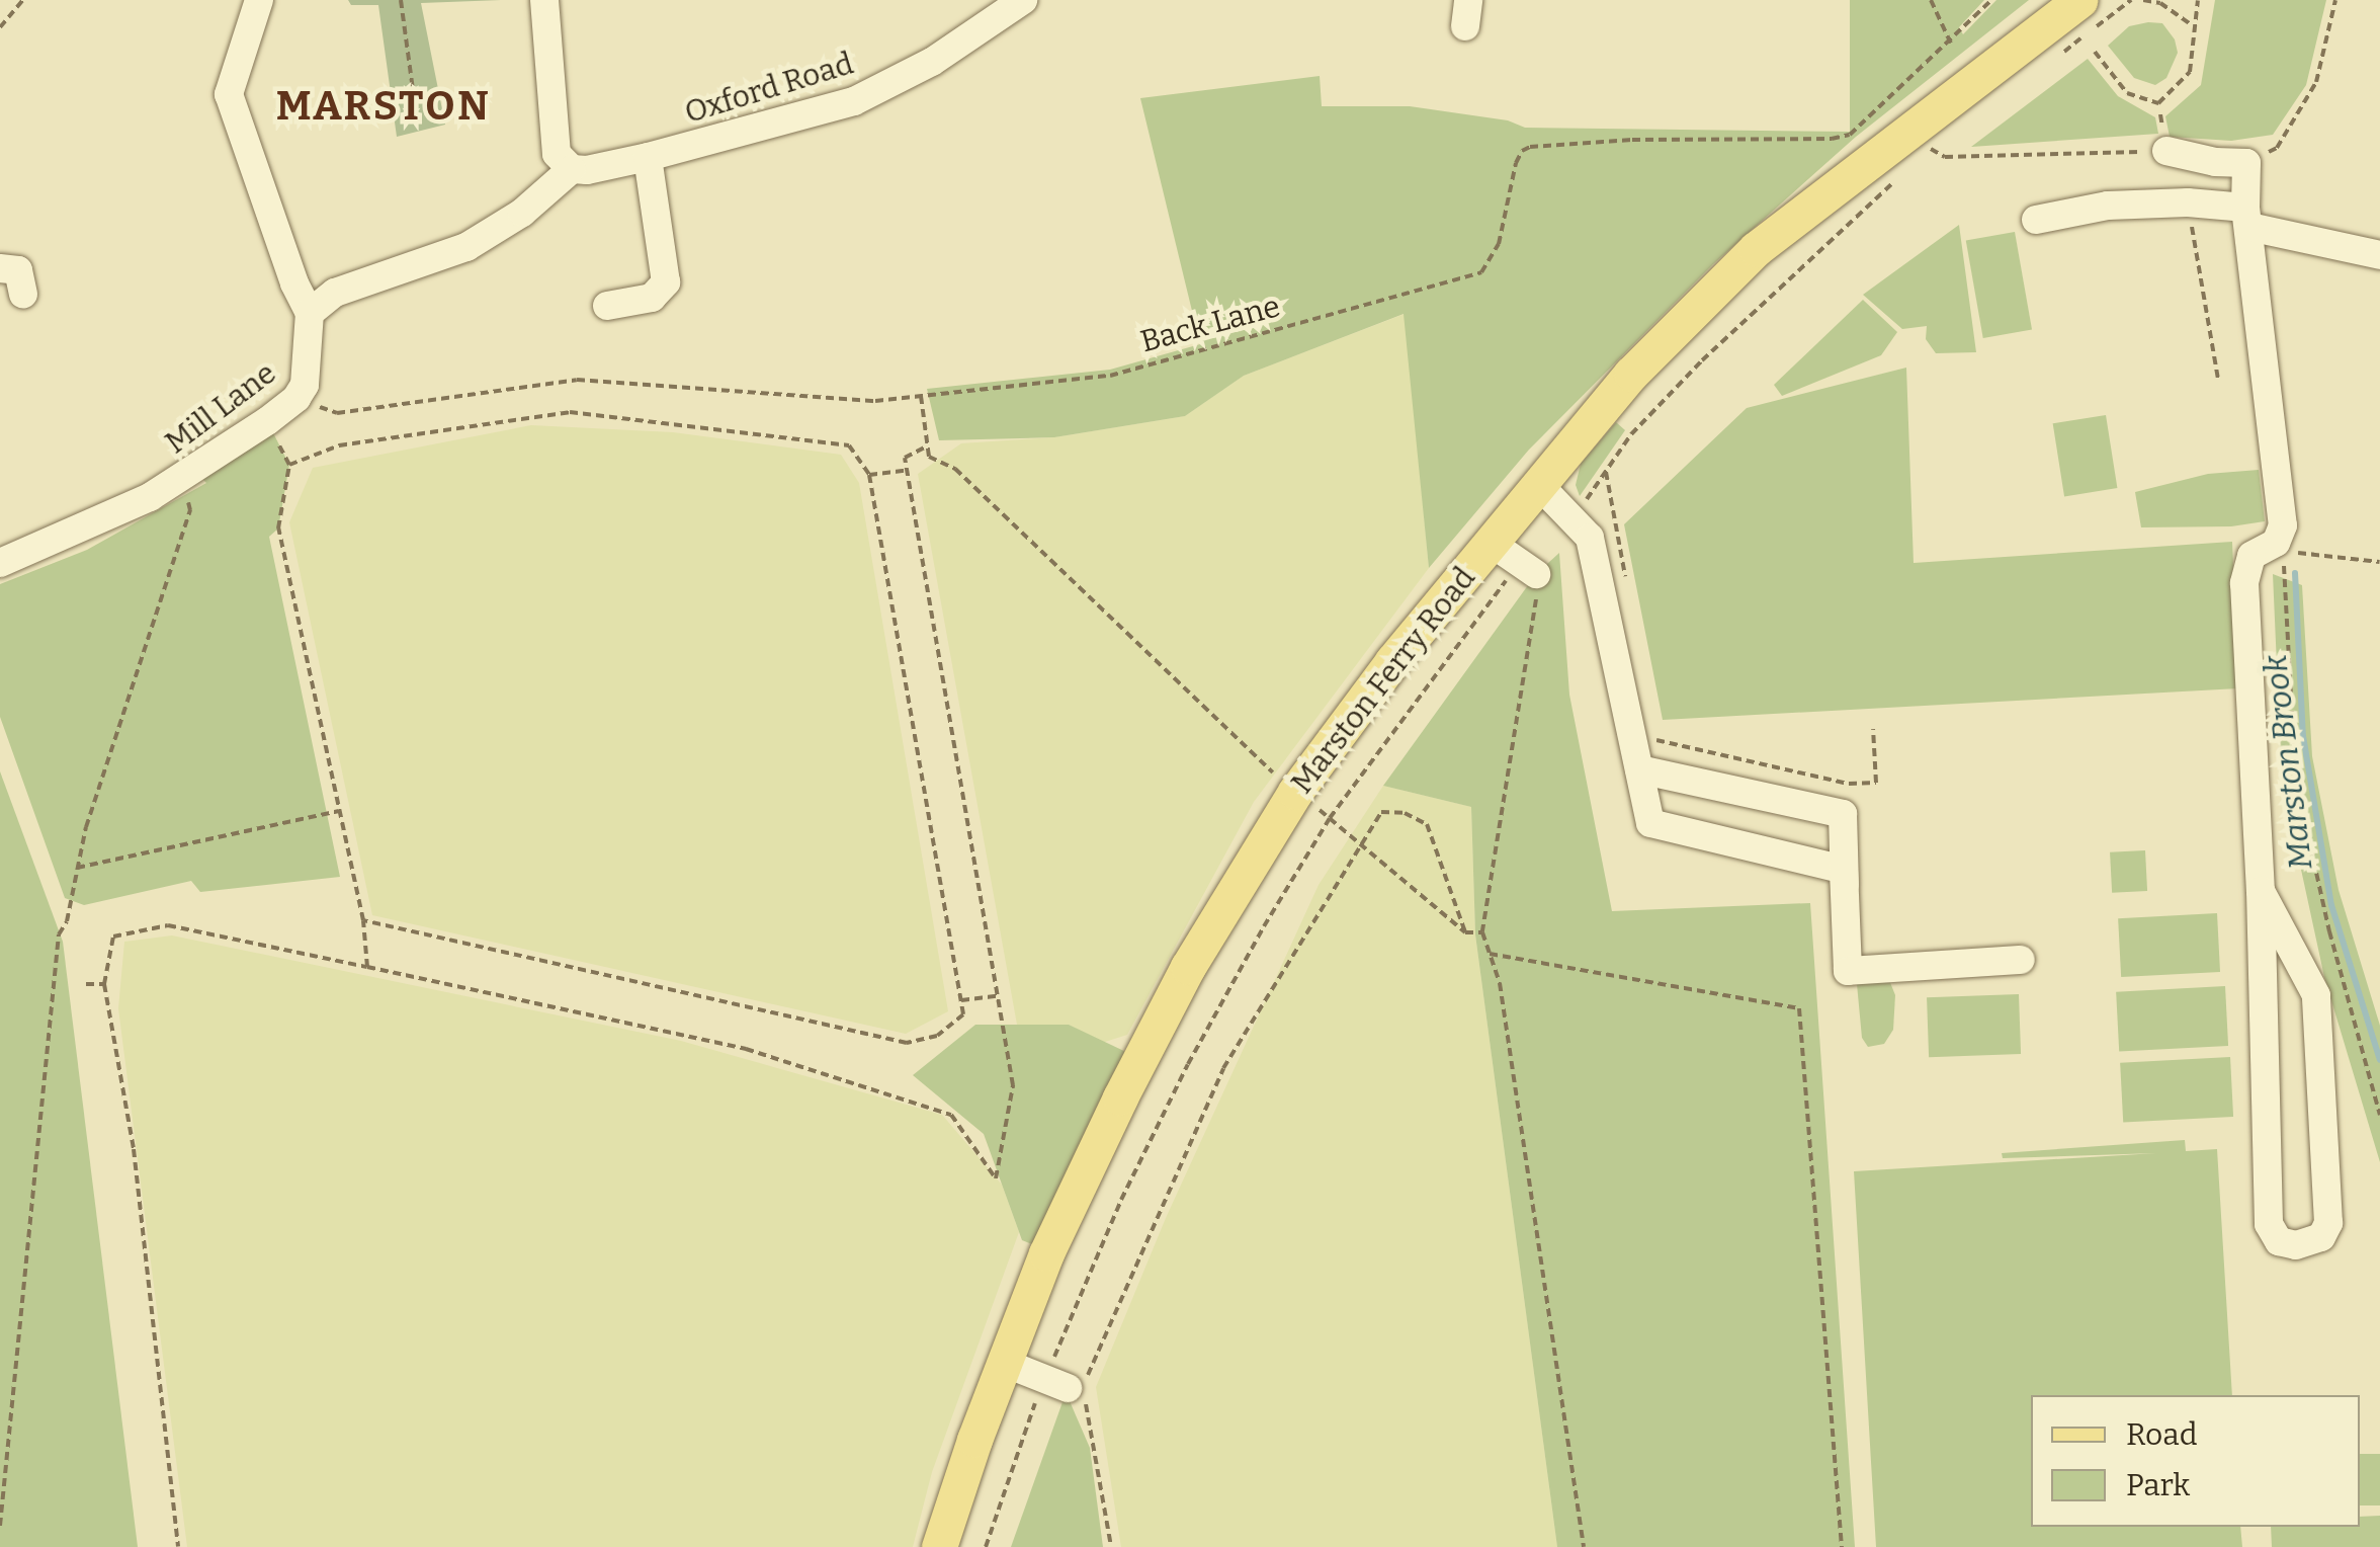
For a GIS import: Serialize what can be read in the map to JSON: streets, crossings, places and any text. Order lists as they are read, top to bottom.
{
  "streets": {
    "main road": ["Marston Ferry Road"],
    "street": ["Oxford Road", "Mill Lane"],
    "path": ["Back Lane"]
  },
  "crossings": [
    ["Back Lane", "Mill Lane"]
  ],
  "districts": ["MARSTON"],
  "water": ["Marston Brook"],
  "legend": ["Road", "Park"]
}
